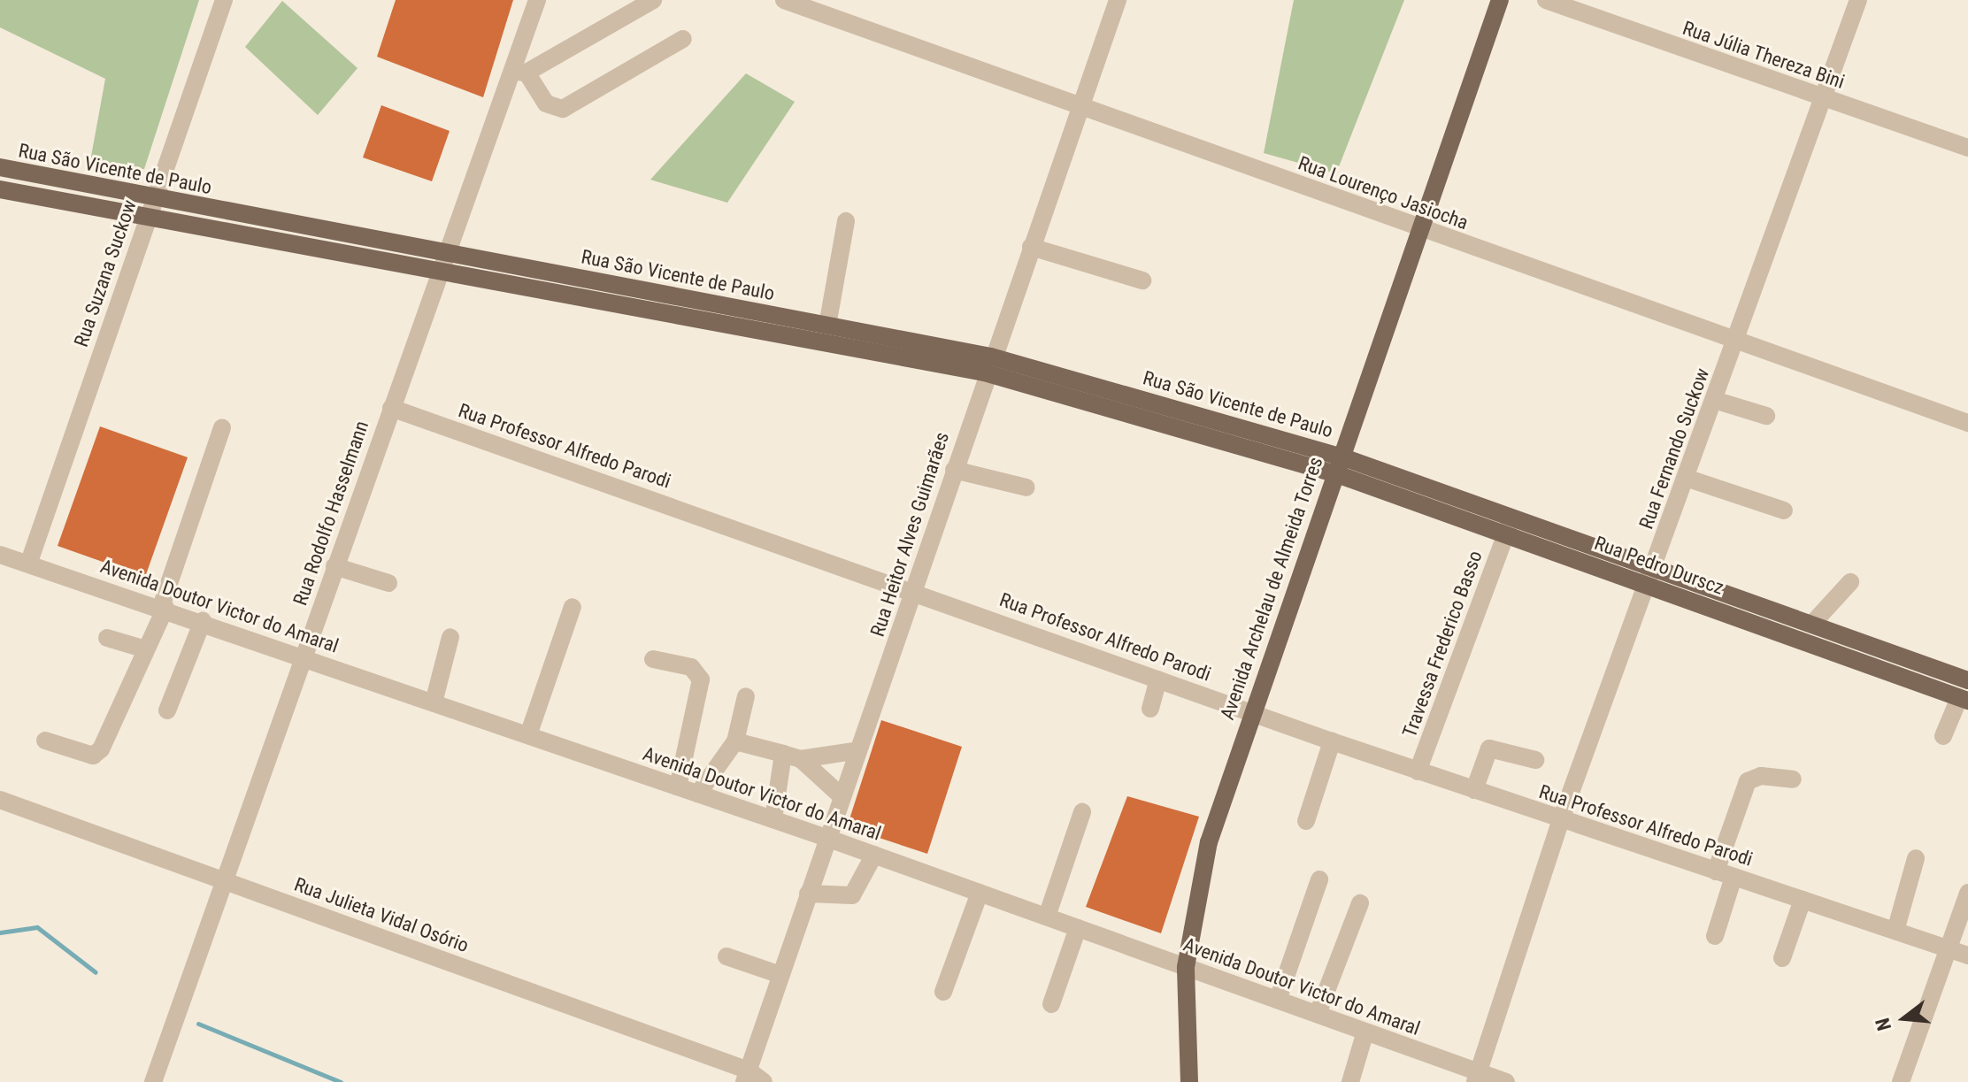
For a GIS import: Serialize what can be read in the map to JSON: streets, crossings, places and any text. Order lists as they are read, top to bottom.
{
  "streets": {
    "main road": ["Rua São Vicente de Paulo", "Rua Pedro Durscz", "Avenida Archelau de Almeida Torres"],
    "street": [
      "Rua Júlia Thereza Bini",
      "Rua Lourenço Jasiocha",
      "Rua Suzana Suckow",
      "Rua Professor Alfredo Parodi",
      "Rua Fernando Suckow",
      "Rua Rodolfo Hasselmann",
      "Rua Heitor Alves Guimarães",
      "Avenida Doutor Victor do Amaral",
      "Travessa Frederico Basso",
      "Rua Julieta Vidal Osório"
    ]
  },
  "crossings": [
    ["Rua Júlia Thereza Bini", "Rua Fernando Suckow"],
    ["Rua São Vicente de Paulo", "Rua Suzana Suckow"],
    ["Rua São Vicente de Paulo", "Rua Rodolfo Hasselmann"],
    ["Rua São Vicente de Paulo", "Rua Heitor Alves Guimarães"],
    ["Rua São Vicente de Paulo", "Rua Pedro Durscz"],
    ["Rua São Vicente de Paulo", "Avenida Archelau de Almeida Torres"],
    ["Rua Lourenço Jasiocha", "Rua Fernando Suckow"],
    ["Rua Lourenço Jasiocha", "Rua Heitor Alves Guimarães"],
    ["Rua Lourenço Jasiocha", "Avenida Archelau de Almeida Torres"],
    ["Rua Suzana Suckow", "Avenida Doutor Victor do Amaral"],
    ["Rua Professor Alfredo Parodi", "Rua Fernando Suckow"],
    ["Rua Professor Alfredo Parodi", "Rua Rodolfo Hasselmann"],
    ["Rua Professor Alfredo Parodi", "Rua Heitor Alves Guimarães"],
    ["Rua Professor Alfredo Parodi", "Avenida Archelau de Almeida Torres"],
    ["Rua Professor Alfredo Parodi", "Travessa Frederico Basso"],
    ["Rua Fernando Suckow", "Rua Pedro Durscz"],
    ["Rua Fernando Suckow", "Avenida Doutor Victor do Amaral"],
    ["Rua Rodolfo Hasselmann", "Avenida Doutor Victor do Amaral"],
    ["Rua Rodolfo Hasselmann", "Rua Julieta Vidal Osório"],
    ["Rua Heitor Alves Guimarães", "Avenida Doutor Victor do Amaral"],
    ["Rua Heitor Alves Guimarães", "Rua Julieta Vidal Osório"],
    ["Rua Pedro Durscz", "Avenida Archelau de Almeida Torres"],
    ["Rua Pedro Durscz", "Travessa Frederico Basso"],
    ["Avenida Archelau de Almeida Torres", "Avenida Doutor Victor do Amaral"]
  ],
  "north": "left"
}
